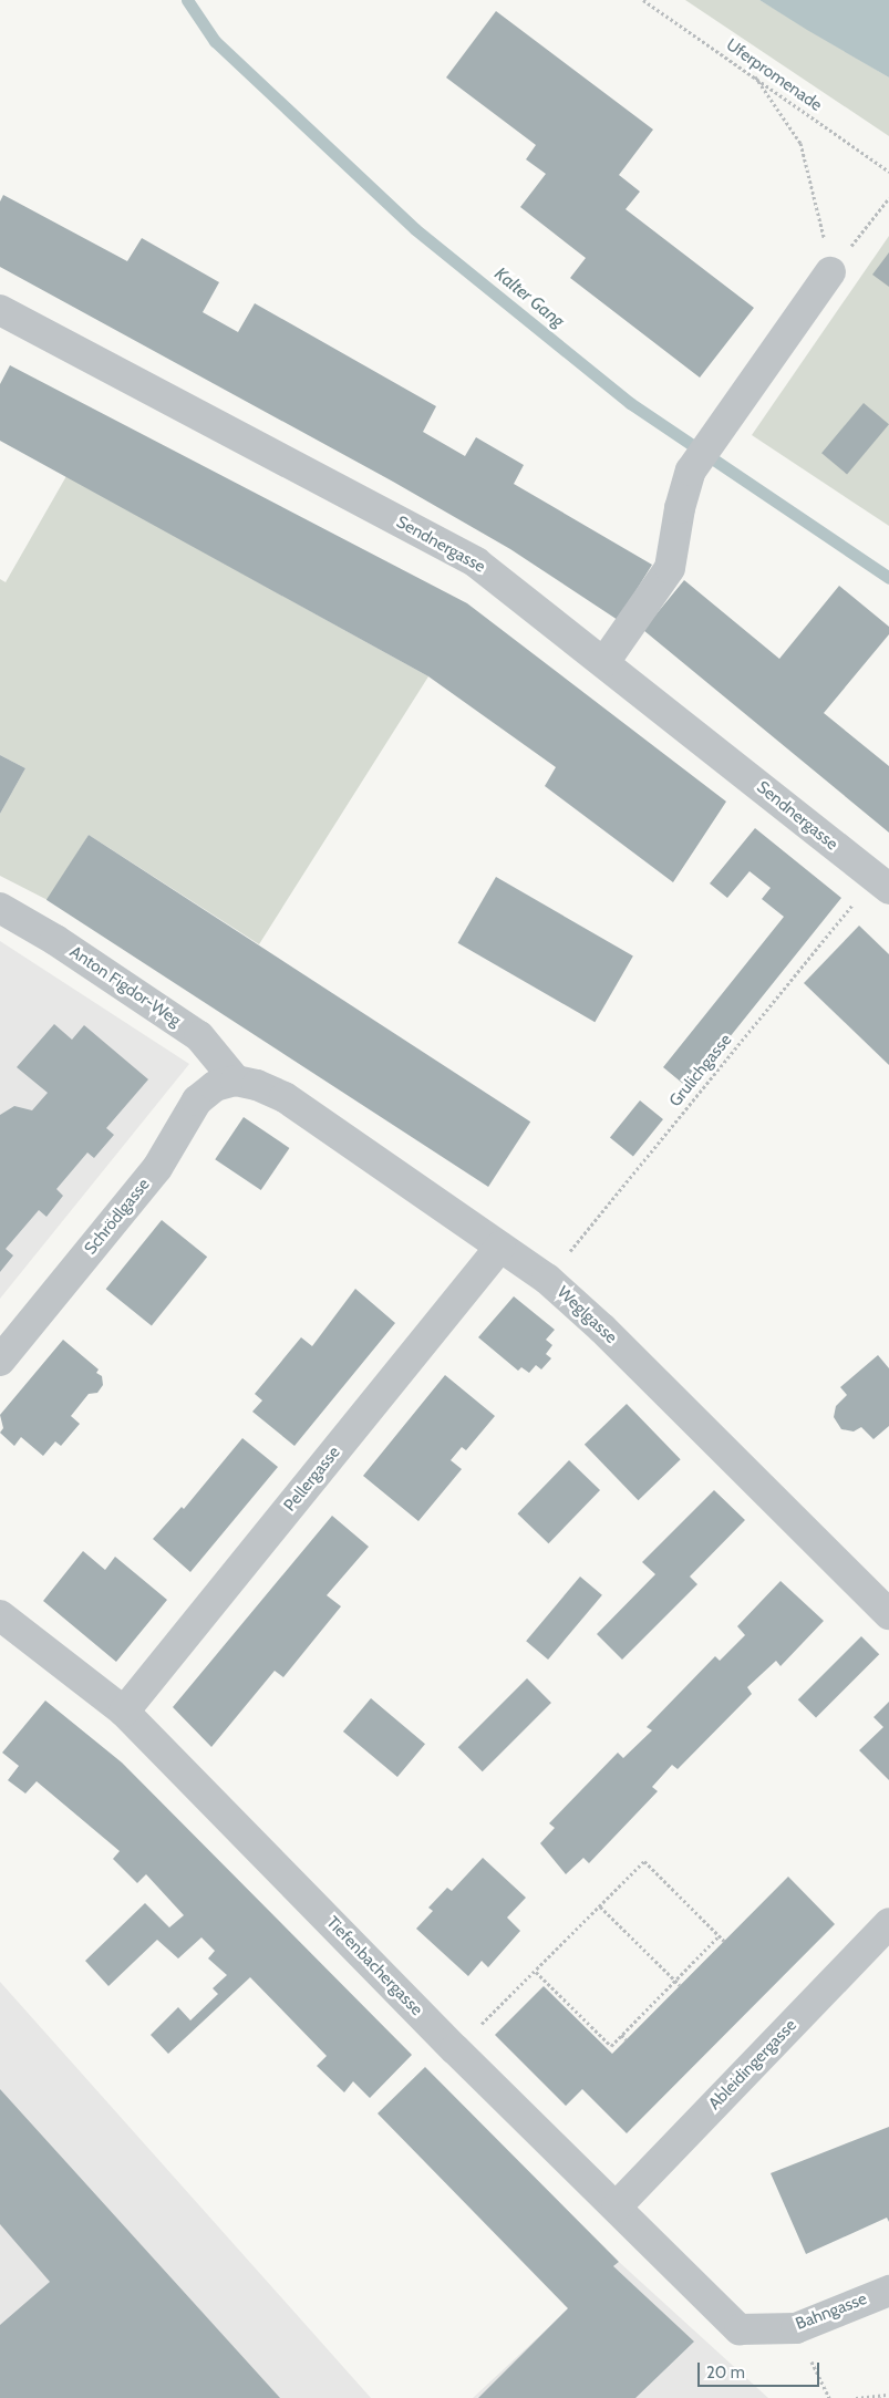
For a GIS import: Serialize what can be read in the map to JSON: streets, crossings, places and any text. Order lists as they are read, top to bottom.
{
  "streets": {
    "street": [
      "Sendnergasse",
      "Anton Figdor-Weg",
      "Schrödlgasse",
      "Weglgasse",
      "Pellergasse",
      "Tiefenbachergasse",
      "Ableidingergasse",
      "Bahngasse"
    ],
    "path": ["Uferpromenade", "Grulichgasse"]
  },
  "crossings": [
    ["Sendnergasse", "Grulichgasse"],
    ["Anton Figdor-Weg", "Schrödlgasse"],
    ["Anton Figdor-Weg", "Weglgasse"],
    ["Grulichgasse", "Weglgasse"],
    ["Schrödlgasse", "Weglgasse"],
    ["Weglgasse", "Pellergasse"],
    ["Pellergasse", "Tiefenbachergasse"],
    ["Tiefenbachergasse", "Ableidingergasse"],
    ["Tiefenbachergasse", "Bahngasse"]
  ],
  "water": ["Kalter Gang"],
  "scale_bar": "20 m"
}
